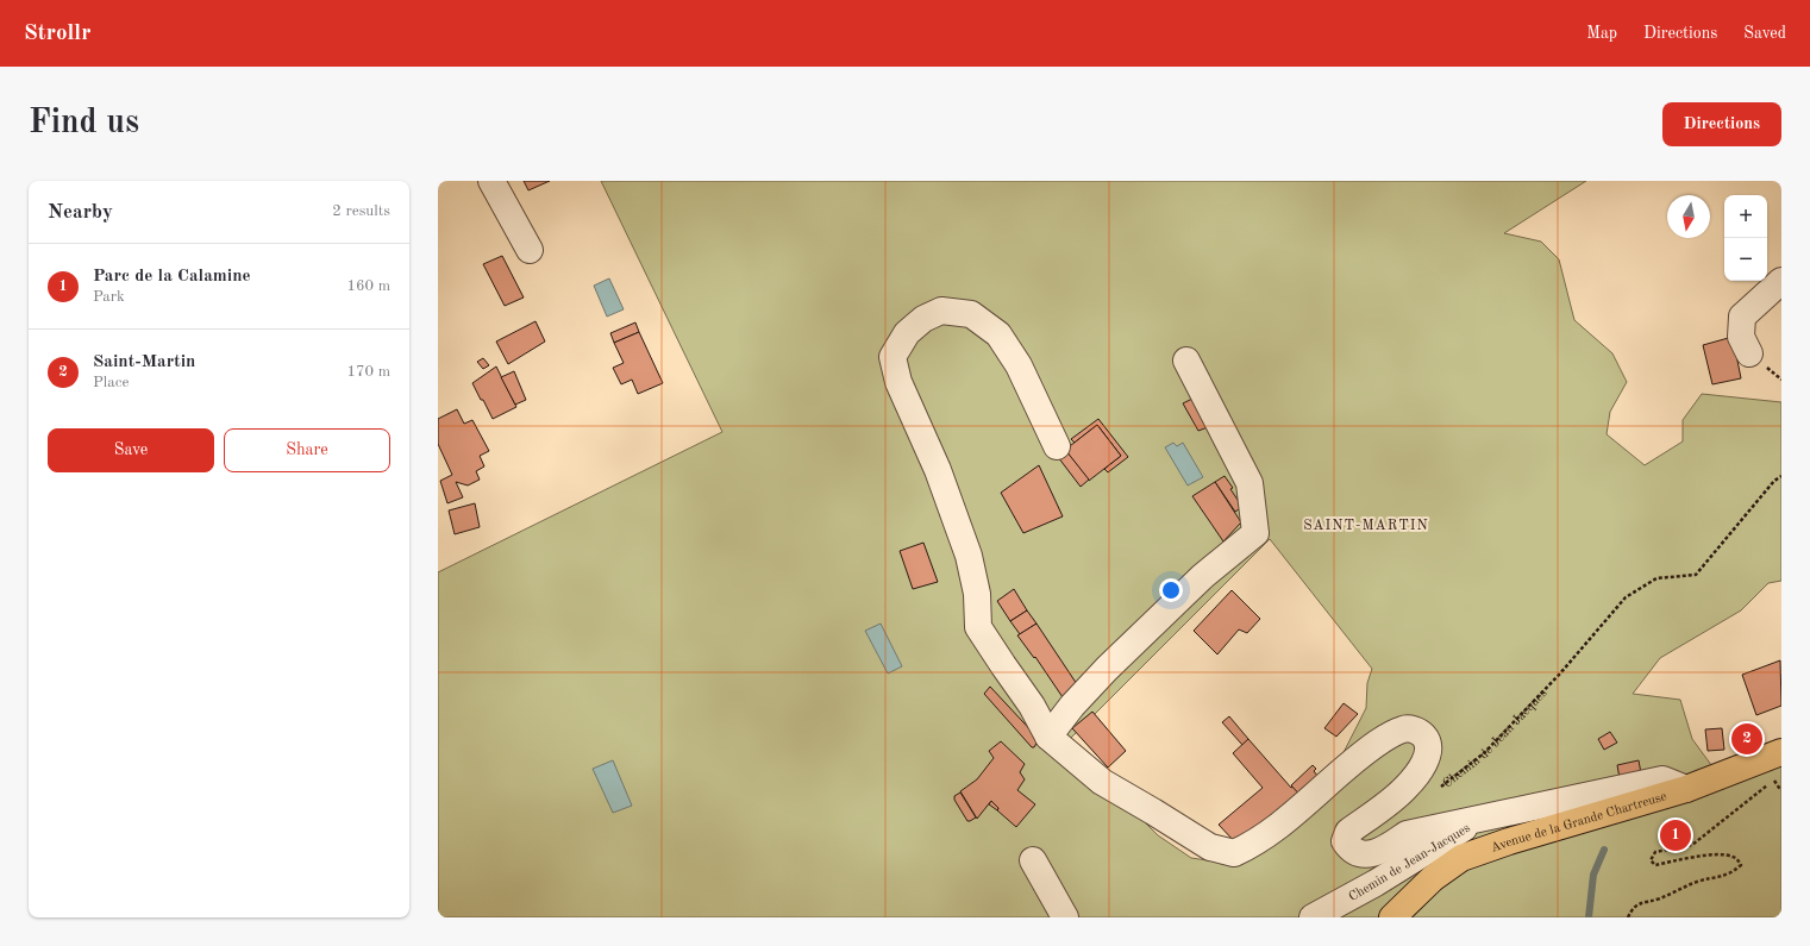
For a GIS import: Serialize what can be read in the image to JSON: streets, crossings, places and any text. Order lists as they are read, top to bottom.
{
  "streets": {
    "main road": ["Avenue de la Grande Chartreuse"],
    "street": ["Chemin de Jean-Jacques"],
    "path": ["Chemin de Jean Jacques"]
  },
  "districts": ["SAINT-MARTIN"],
  "north": "bottom",
  "page": {
    "header": "Strollr",
    "nav": ["Map", "Directions", "Saved"],
    "buttons": [
      "Directions",
      ["Save", "Share"]
    ],
    "title": "Find us",
    "heading": ["Nearby", "2 results"],
    "map_buttons": ["+", "−"],
    "list": [
      {
        "mark": "1",
        "name": "Parc de la Calamine",
        "note": "Park",
        "value": "160 m"
      },
      {
        "mark": "2",
        "name": "Saint-Martin",
        "note": "Place",
        "value": "170 m"
      }
    ],
    "pins": ["2", "1"]
  }
}
